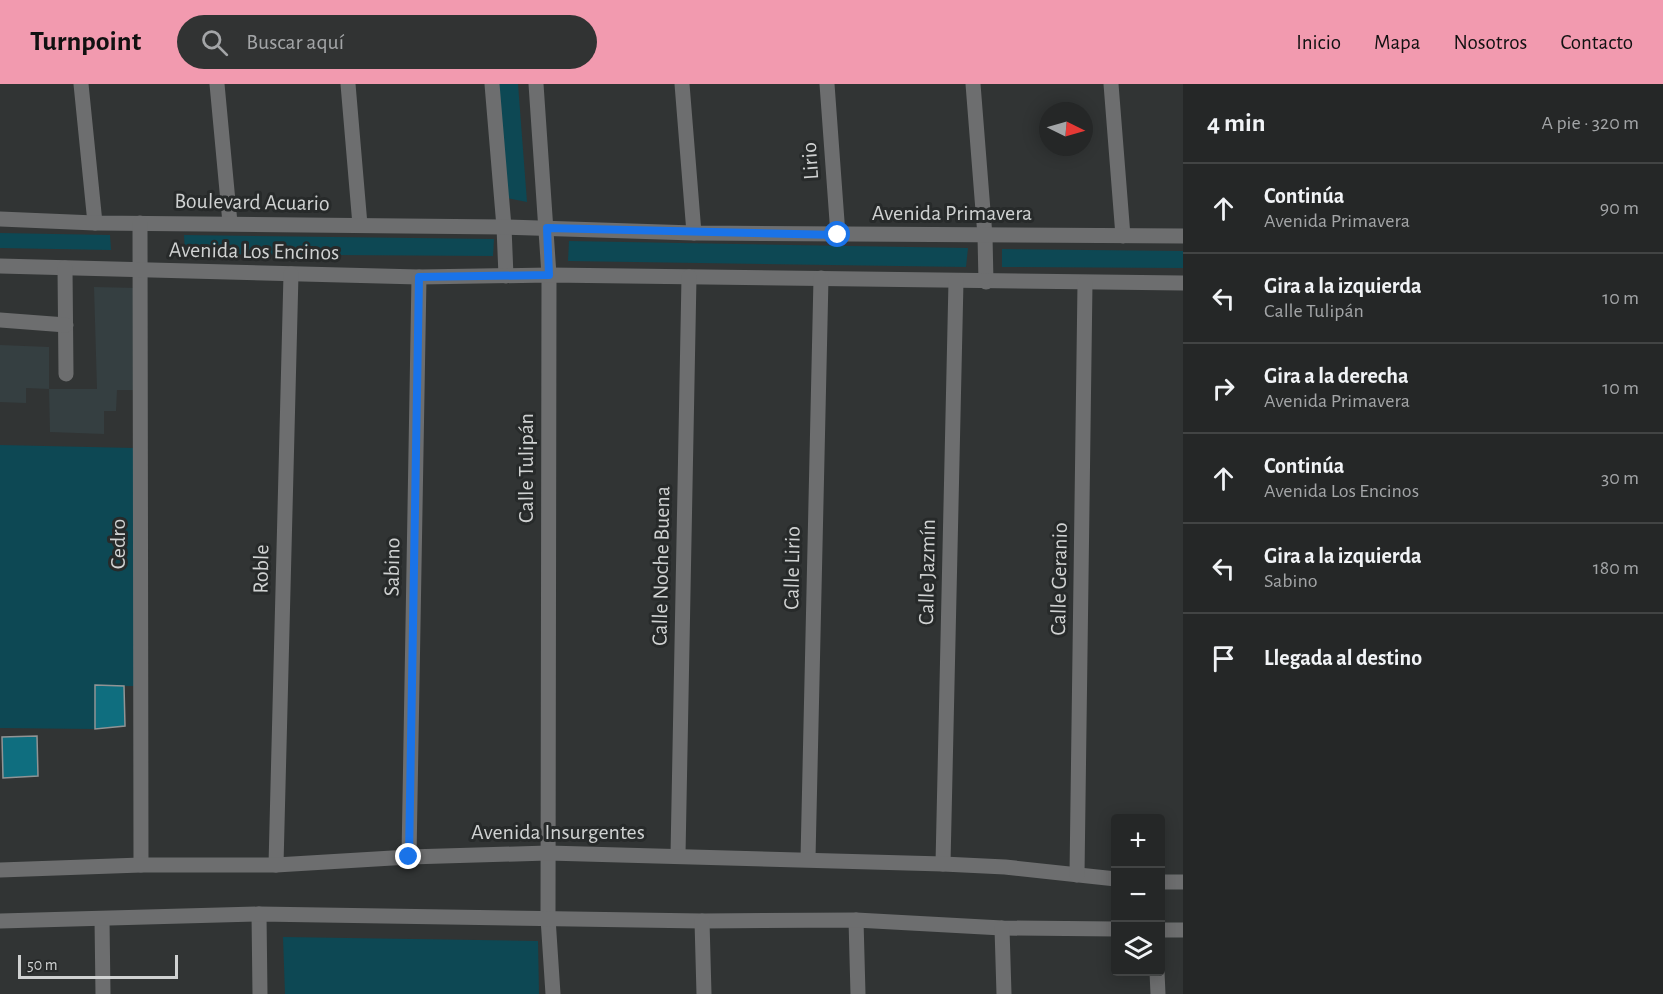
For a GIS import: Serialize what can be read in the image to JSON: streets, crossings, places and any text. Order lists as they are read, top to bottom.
{
  "streets": {
    "street": [
      "Lirio",
      "Boulevard Acuario",
      "Avenida Primavera",
      "Avenida Los Encinos",
      "Calle Tulipán",
      "Cedro",
      "Calle Noche Buena",
      "Sabino",
      "Calle Lirio",
      "Roble",
      "Calle Jazmín",
      "Calle Geranio",
      "Avenida Insurgentes"
    ]
  },
  "crossings": [
    ["Lirio", "Avenida Primavera"],
    ["Boulevard Acuario", "Avenida Primavera"],
    ["Boulevard Acuario", "Cedro"],
    ["Avenida Primavera", "Calle Tulipán"],
    ["Avenida Los Encinos", "Cedro"],
    ["Avenida Los Encinos", "Sabino"],
    ["Avenida Los Encinos", "Roble"],
    ["Calle Tulipán", "Avenida Insurgentes"],
    ["Cedro", "Avenida Insurgentes"],
    ["Calle Noche Buena", "Avenida Insurgentes"],
    ["Sabino", "Avenida Insurgentes"],
    ["Calle Lirio", "Avenida Insurgentes"],
    ["Roble", "Avenida Insurgentes"],
    ["Calle Jazmín", "Avenida Insurgentes"],
    ["Calle Geranio", "Avenida Insurgentes"]
  ],
  "scale_bar": "50 m",
  "north": "right",
  "page": {
    "header": "Turnpoint",
    "search": "Buscar aquí",
    "nav": [
      "Inicio",
      "Mapa",
      "Nosotros",
      "Contacto"
    ],
    "heading": ["4 min", "A pie · 320 m"],
    "list": [
      ["Continúa", "Avenida Primavera", "90 m"],
      ["Gira a la izquierda", "Calle Tulipán", "10 m"],
      ["Gira a la derecha", "Avenida Primavera", "10 m"],
      ["Continúa", "Avenida Los Encinos", "30 m"],
      ["Gira a la izquierda", "Sabino", "180 m"],
      "Llegada al destino"
    ],
    "map_buttons": ["+", "−"],
    "scale": "50 m"
  }
}
